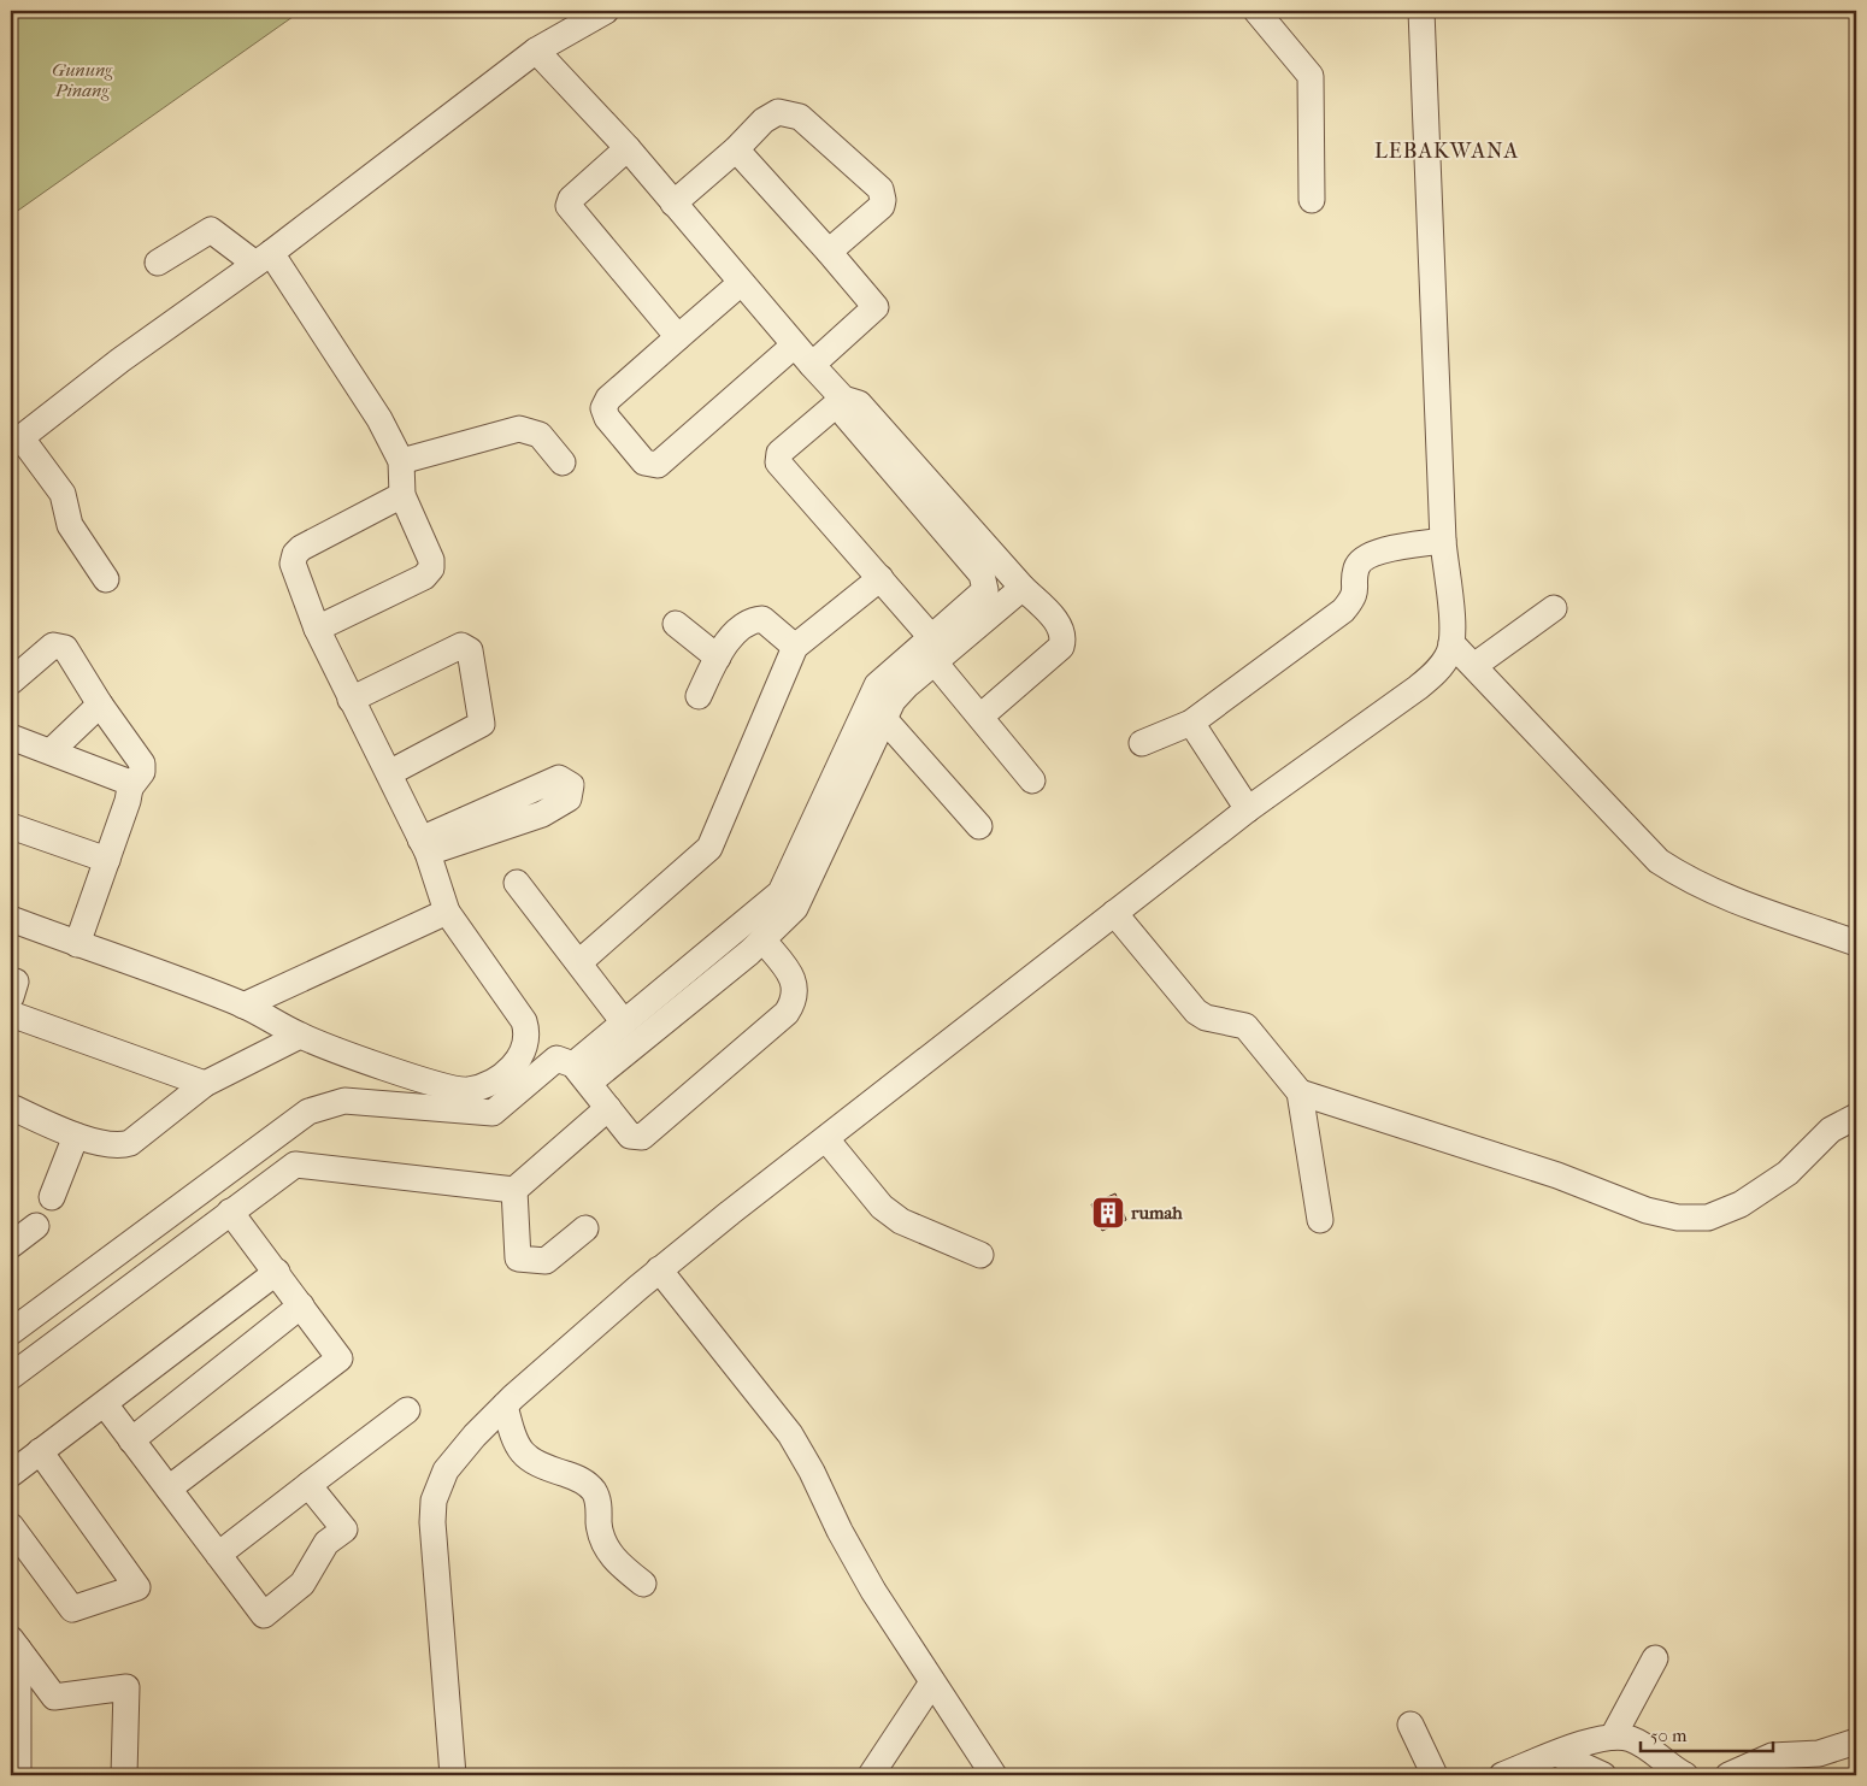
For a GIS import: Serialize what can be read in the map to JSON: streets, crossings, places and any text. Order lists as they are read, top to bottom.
{
  "districts": ["LEBAKWANA"],
  "parks": ["Gunung Pinang"],
  "places": {
    "building": ["rumah"]
  },
  "scale_bar": "50 m"
}
